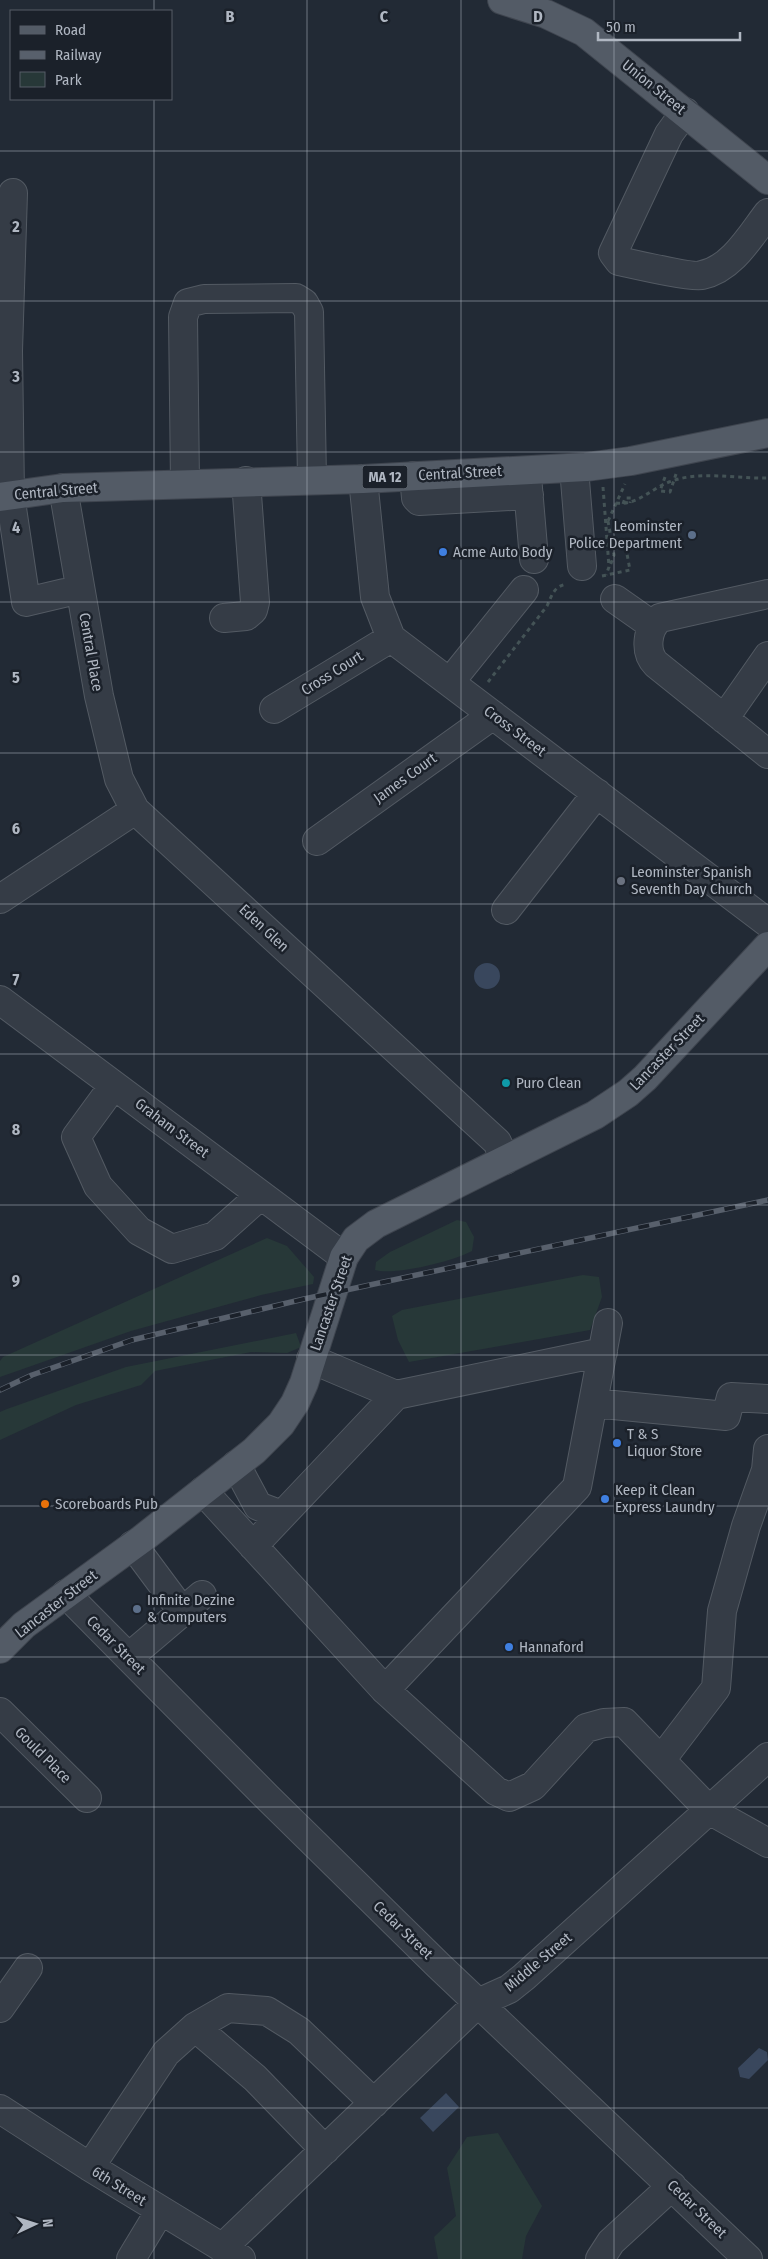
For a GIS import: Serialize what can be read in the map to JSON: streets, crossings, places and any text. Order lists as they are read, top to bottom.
{
  "streets": {
    "main road": [
      "Union Street",
      "Central Street",
      "MA 12",
      "Lancaster Street"
    ],
    "street": [
      "Central Place",
      "Cross Court",
      "Cross Street",
      "James Court",
      "Eden Glen",
      "Graham Street",
      "Cedar Street",
      "Gould Place",
      "Middle Street",
      "6th Street"
    ]
  },
  "crossings": [
    ["Central Street", "Central Place"],
    ["Central Place", "Eden Glen"],
    ["Cross Court", "Cross Street"],
    ["Cross Street", "James Court"],
    ["Eden Glen", "Lancaster Street"],
    ["Lancaster Street", "Graham Street"],
    ["Lancaster Street", "Cedar Street"],
    ["Cedar Street", "Middle Street"],
    ["Middle Street", "6th Street"]
  ],
  "places": [
    "Leominster Police Department",
    "Acme Auto Body",
    "Leominster Spanish Seventh Day Church",
    "Puro Clean",
    "T & S Liquor Store",
    "Keep it Clean Express Laundry",
    "Scoreboards Pub",
    "Infinite Dezine & Computers",
    "Hannaford"
  ],
  "legend": ["Road", "Railway", "Park"],
  "scale_bar": "50 m",
  "north": "right",
  "grid": {
    "columns": ["B", "C", "D"],
    "rows": [
      "2",
      "3",
      "4",
      "5",
      "6",
      "7",
      "8",
      "9"
    ]
  }
}
